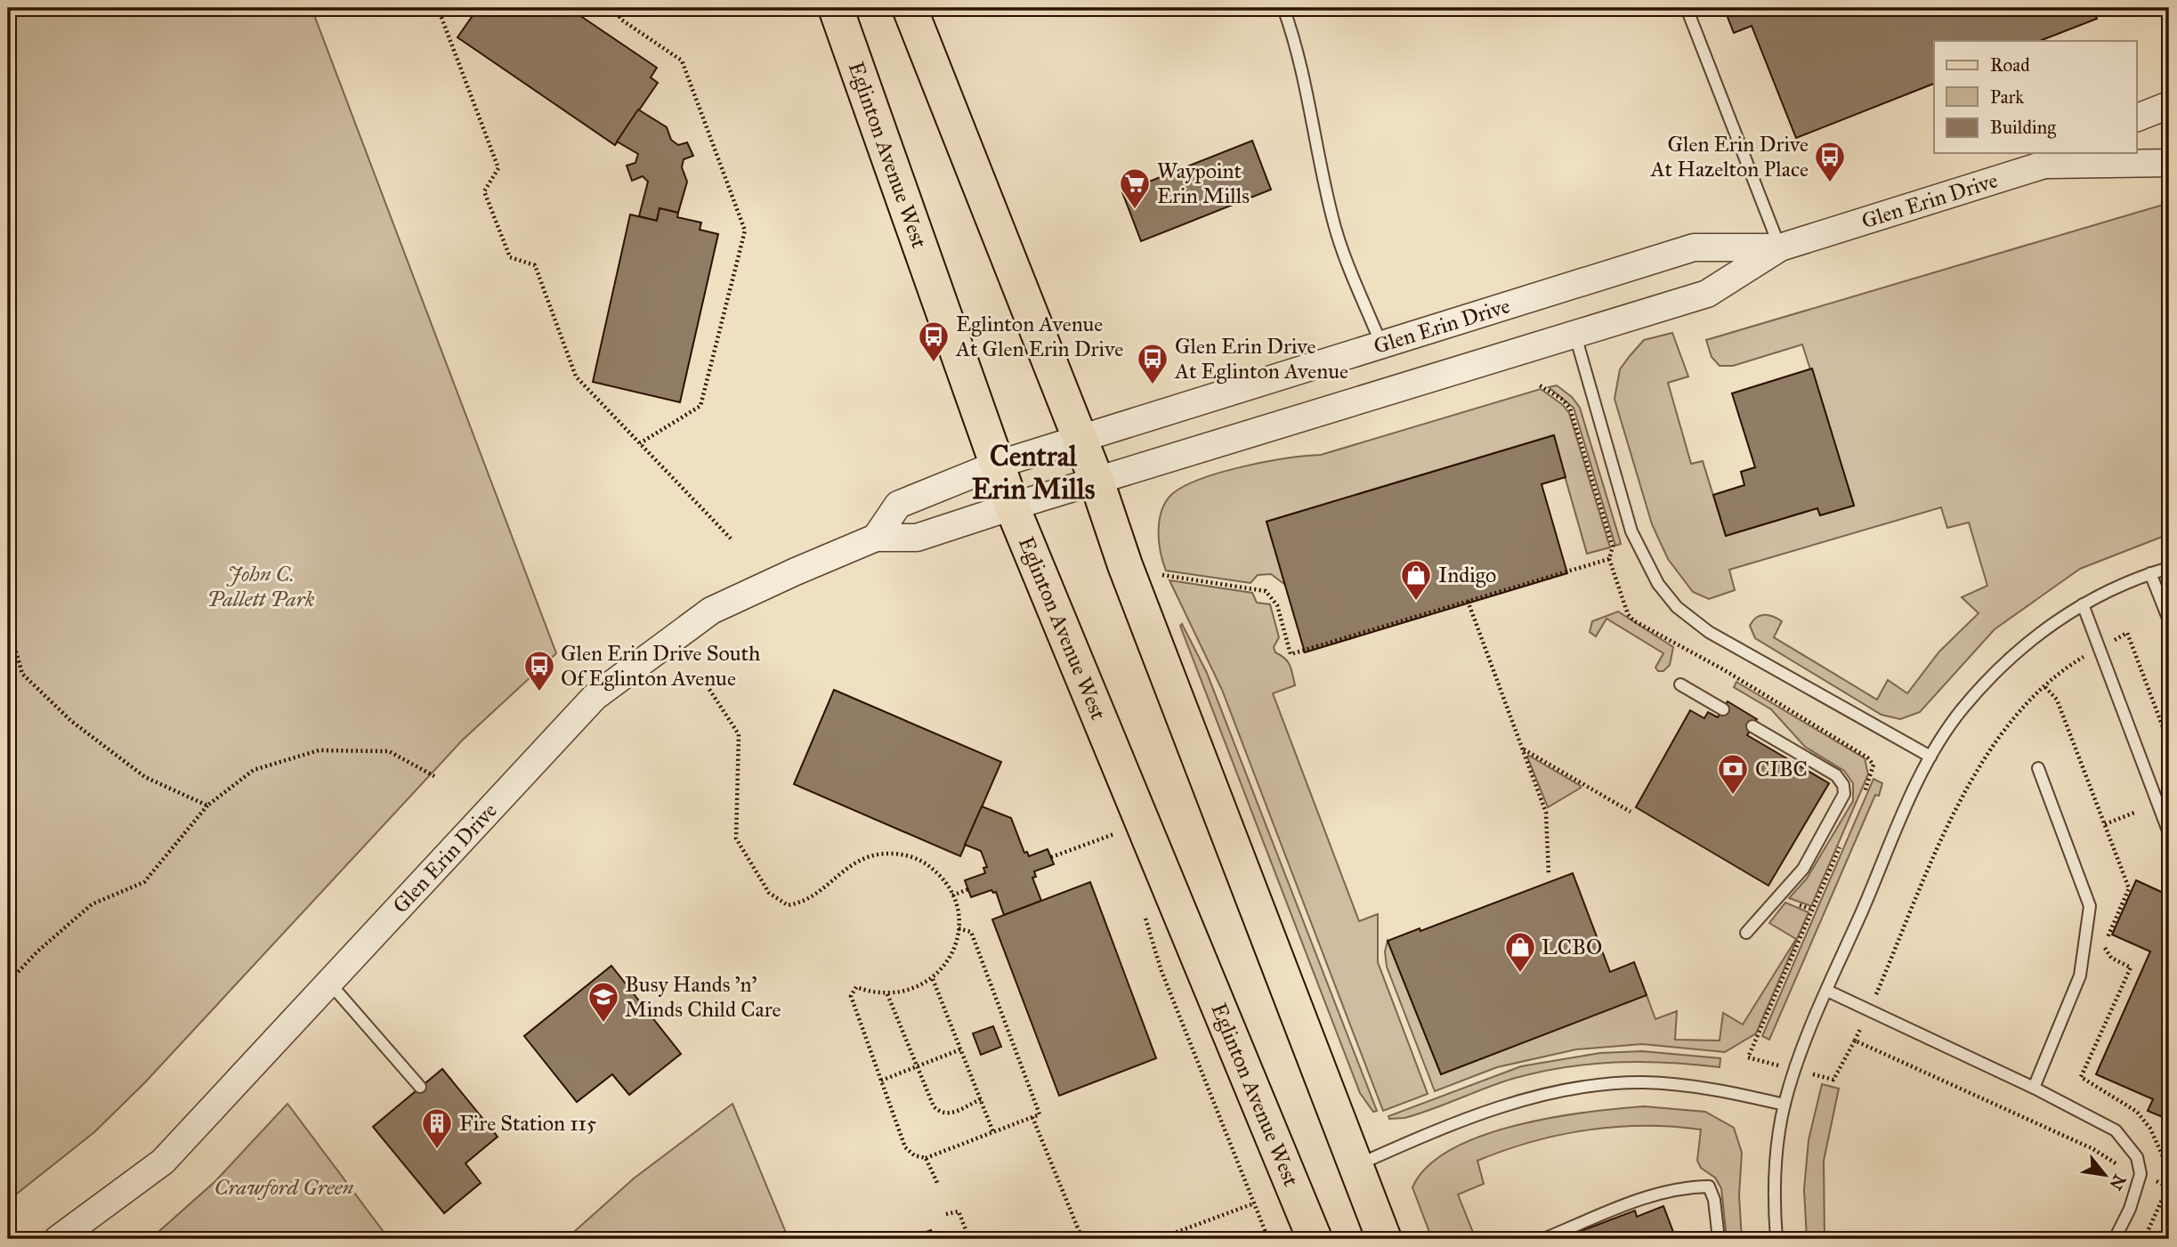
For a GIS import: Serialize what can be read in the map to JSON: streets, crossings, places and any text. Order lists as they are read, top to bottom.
{
  "streets": {
    "main road": ["Eglinton Avenue West"],
    "street": ["Glen Erin Drive"]
  },
  "crossings": [
    ["Eglinton Avenue West", "Glen Erin Drive"]
  ],
  "districts": ["Central Erin Mills"],
  "parks": ["John C. Pallett Park", "Crawford Green"],
  "places": {
    "bus stop": [
      "Glen Erin Drive At Hazelton Place",
      "Eglinton Avenue At Glen Erin Drive",
      "Glen Erin Drive At Eglinton Avenue",
      "Glen Erin Drive South Of Eglinton Avenue"
    ],
    "supermarket": ["Waypoint Erin Mills"],
    "shop": ["Indigo", "LCBO"],
    "bank": ["CIBC"],
    "school or university": ["Busy Hands 'n' Minds Child Care"],
    "building": ["Fire Station 115"]
  },
  "legend": ["Road", "Park", "Building"],
  "north": "bottom right"
}
